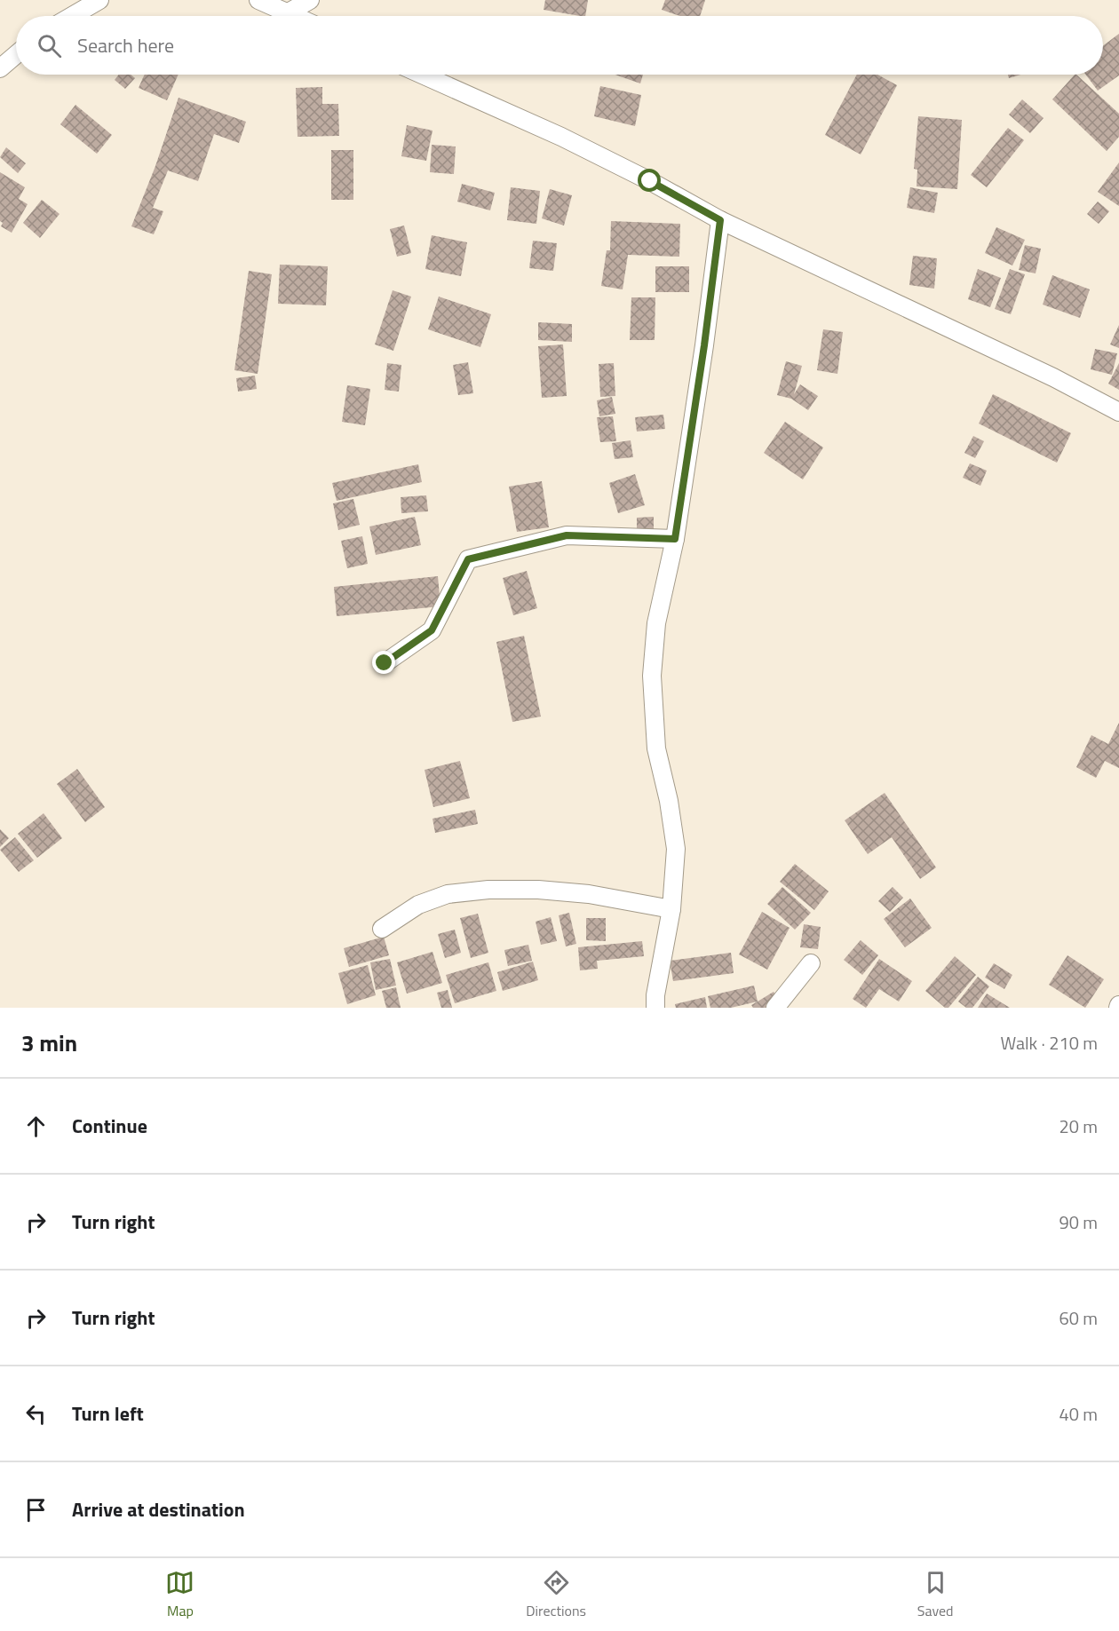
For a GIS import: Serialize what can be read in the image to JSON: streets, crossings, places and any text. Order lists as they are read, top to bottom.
{
  "page": {
    "search": "Search here",
    "heading": ["3 min", "Walk · 210 m"],
    "list": [
      ["Continue", "20 m"],
      ["Turn right", "90 m"],
      ["Turn right", "60 m"],
      ["Turn left", "40 m"],
      "Arrive at destination"
    ],
    "nav": ["Map", "Directions", "Saved"]
  }
}
